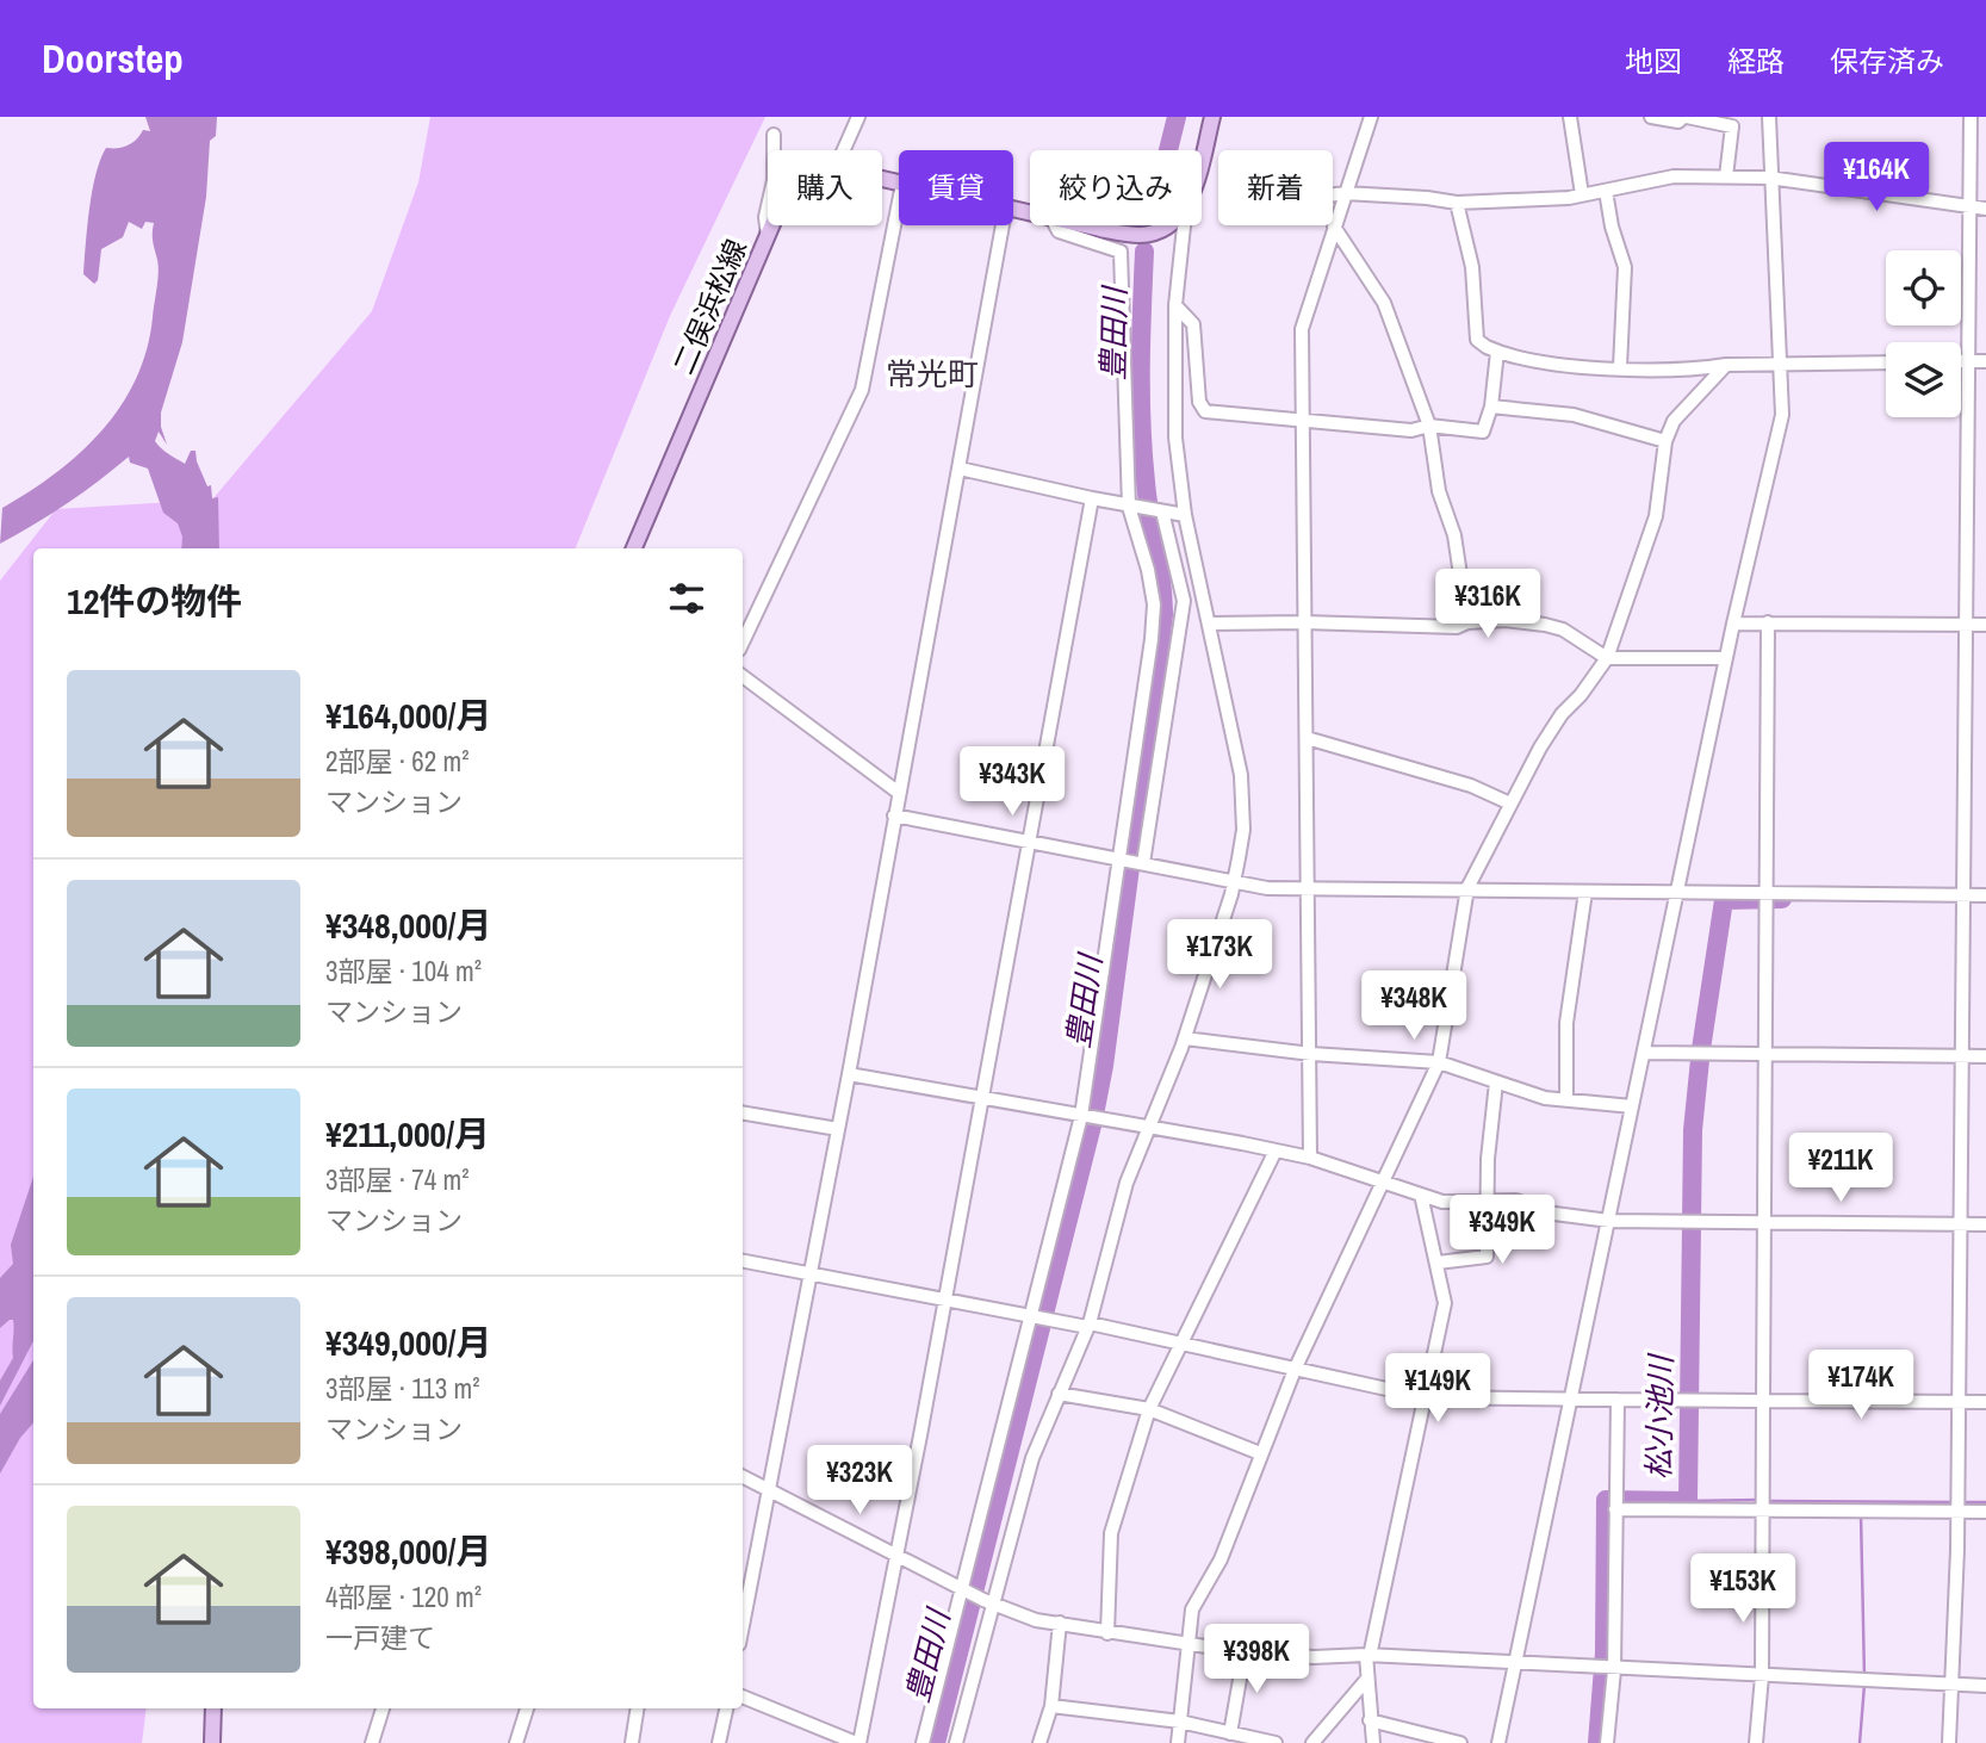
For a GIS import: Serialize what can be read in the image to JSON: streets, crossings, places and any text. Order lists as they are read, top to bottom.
{
  "streets": {
    "main road": ["二俣浜松線"]
  },
  "districts": ["常光町"],
  "water": ["豊田川", "松小池川"],
  "page": {
    "header": "Doorstep",
    "nav": ["地図", "経路", "保存済み"],
    "price": [
      "¥164K",
      "¥316K",
      "¥343K",
      "¥173K",
      "¥348K",
      "¥211K",
      "¥349K",
      "¥174K",
      "¥149K",
      "¥323K",
      "¥153K",
      "¥398K"
    ],
    "chip": [
      "購入",
      "賃貸",
      "絞り込み",
      "新着"
    ],
    "heading": "12件の物件",
    "list": [
      {
        "name": "¥164,000/月",
        "note": "2部屋 · 62 m² · マンション"
      },
      {
        "name": "¥348,000/月",
        "note": "3部屋 · 104 m² · マンション"
      },
      {
        "name": "¥211,000/月",
        "note": "3部屋 · 74 m² · マンション"
      },
      {
        "name": "¥349,000/月",
        "note": "3部屋 · 113 m² · マンション"
      },
      {
        "name": "¥398,000/月",
        "note": "4部屋 · 120 m² · 一戸建て"
      }
    ]
  }
}
